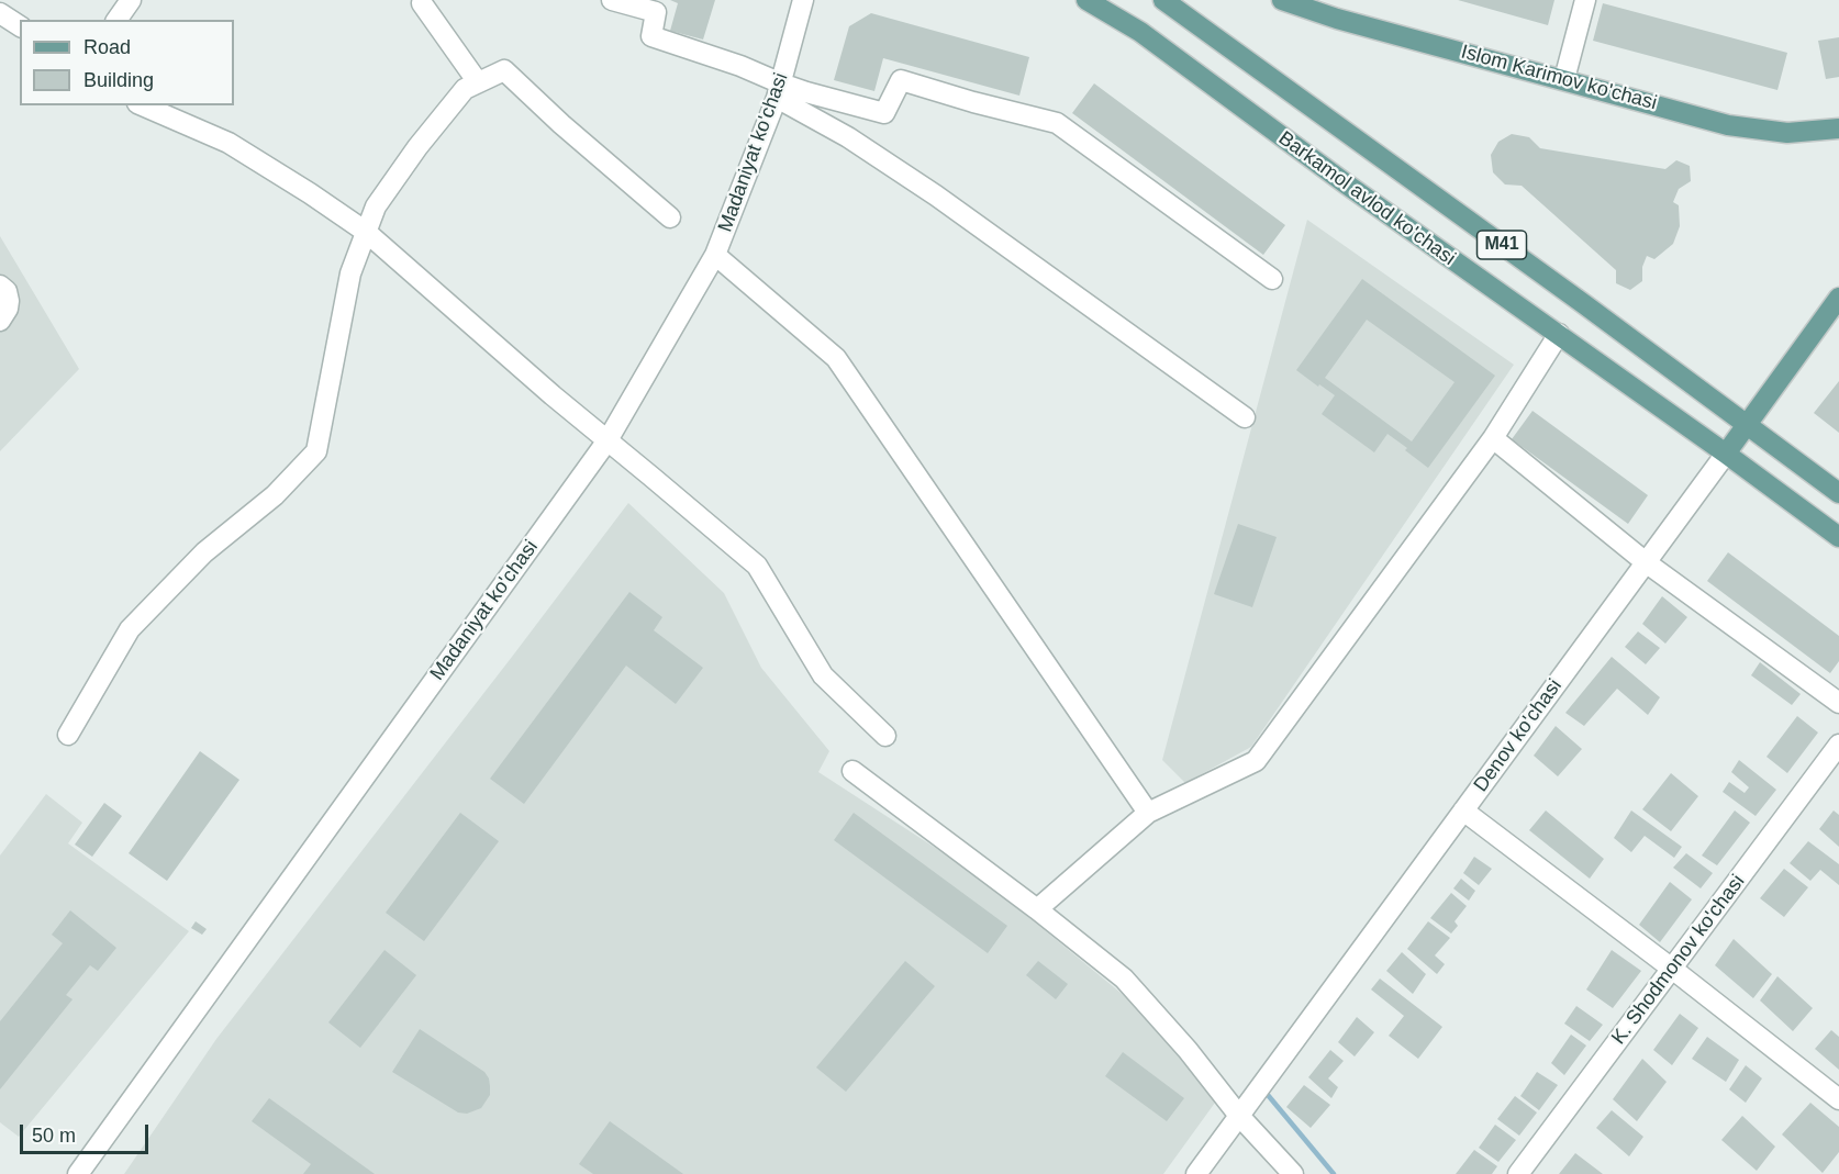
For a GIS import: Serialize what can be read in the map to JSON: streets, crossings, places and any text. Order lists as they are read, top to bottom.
{
  "streets": {
    "main road": [
      "Islom Karimov ko'chasi",
      "Barkamol avlod ko'chasi",
      "M41",
      "Denov ko'chasi"
    ],
    "street": ["Madaniyat ko'chasi", "K. Shodmonov ko'chasi"]
  },
  "crossings": [
    ["Barkamol avlod ko'chasi", "Denov ko'chasi"],
    ["M41", "Denov ko'chasi"]
  ],
  "legend": ["Road", "Building"],
  "scale_bar": "50 m"
}
